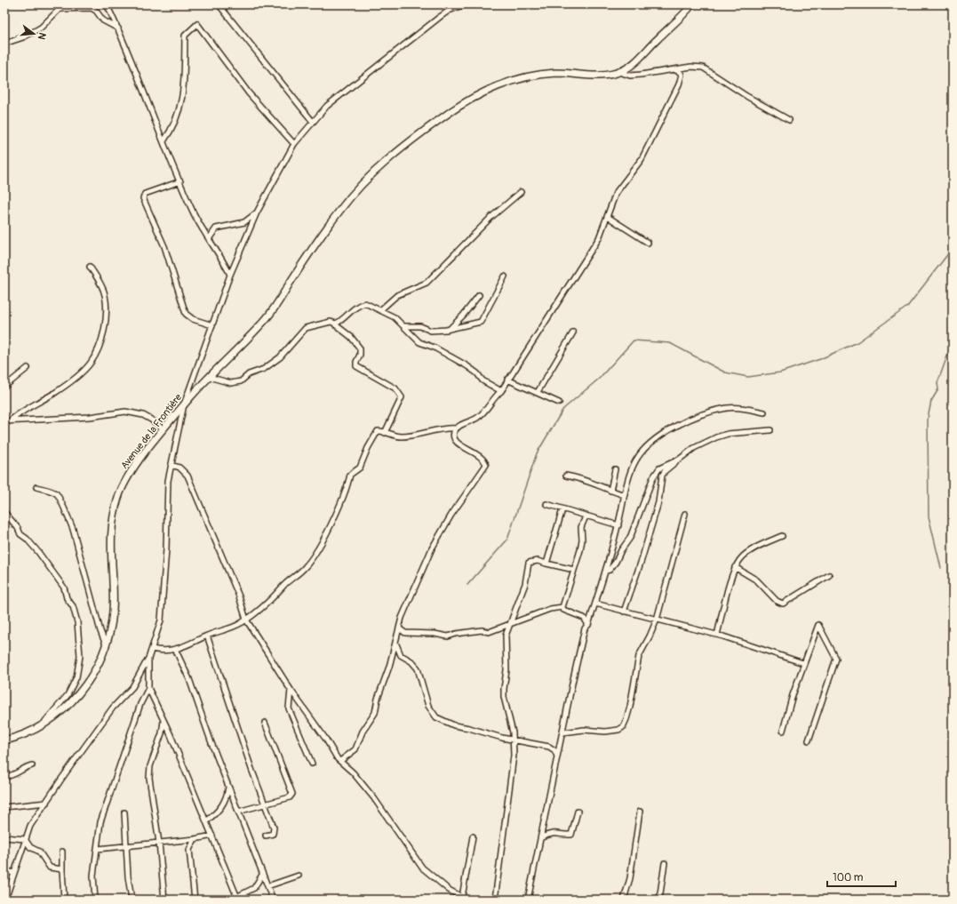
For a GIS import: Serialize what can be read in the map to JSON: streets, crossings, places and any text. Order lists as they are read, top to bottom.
{
  "streets": {
    "street": ["Avenue de la Frontière"]
  },
  "scale_bar": "100 m",
  "north": "right"
}
